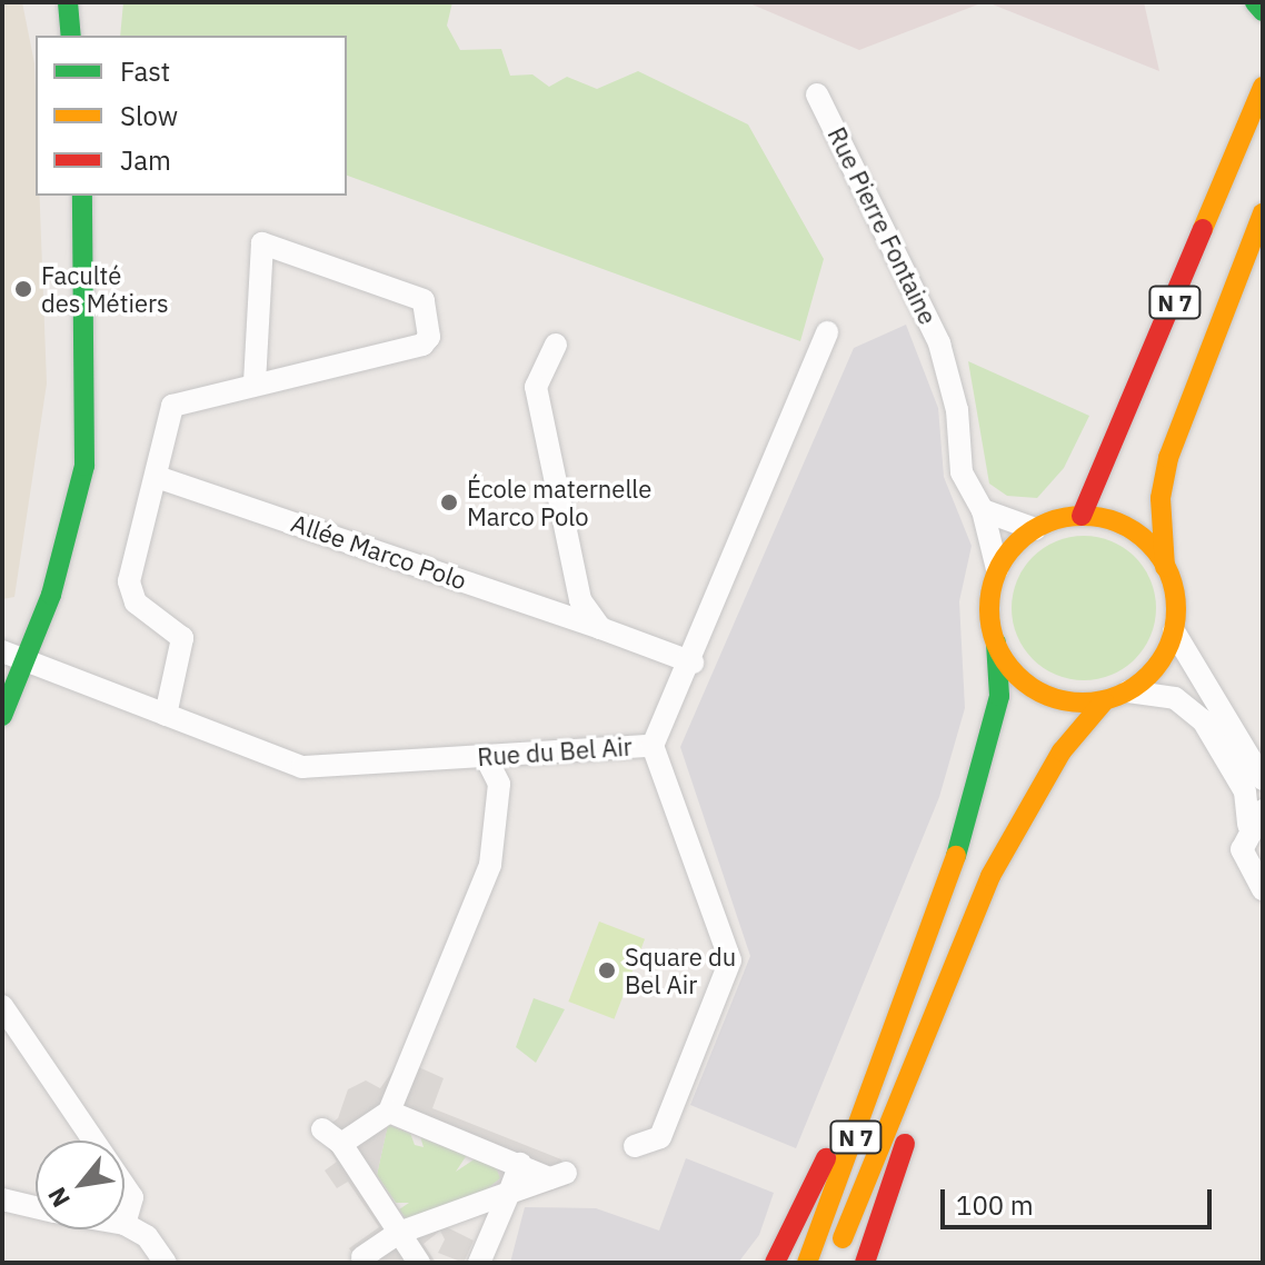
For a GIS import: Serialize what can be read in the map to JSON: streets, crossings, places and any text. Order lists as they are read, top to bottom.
{
  "streets": {
    "main road": ["N 7"],
    "street": ["Rue Pierre Fontaine", "Allée Marco Polo", "Rue du Bel Air"]
  },
  "crossings": [
    ["Rue Pierre Fontaine", "N 7"],
    ["Allée Marco Polo", "Rue du Bel Air"]
  ],
  "places": ["Faculté des Métiers", "École maternelle Marco Polo", "Square du Bel Air"],
  "legend": ["Fast", "Slow", "Jam"],
  "scale_bar": "100 m",
  "north": "bottom left"
}
